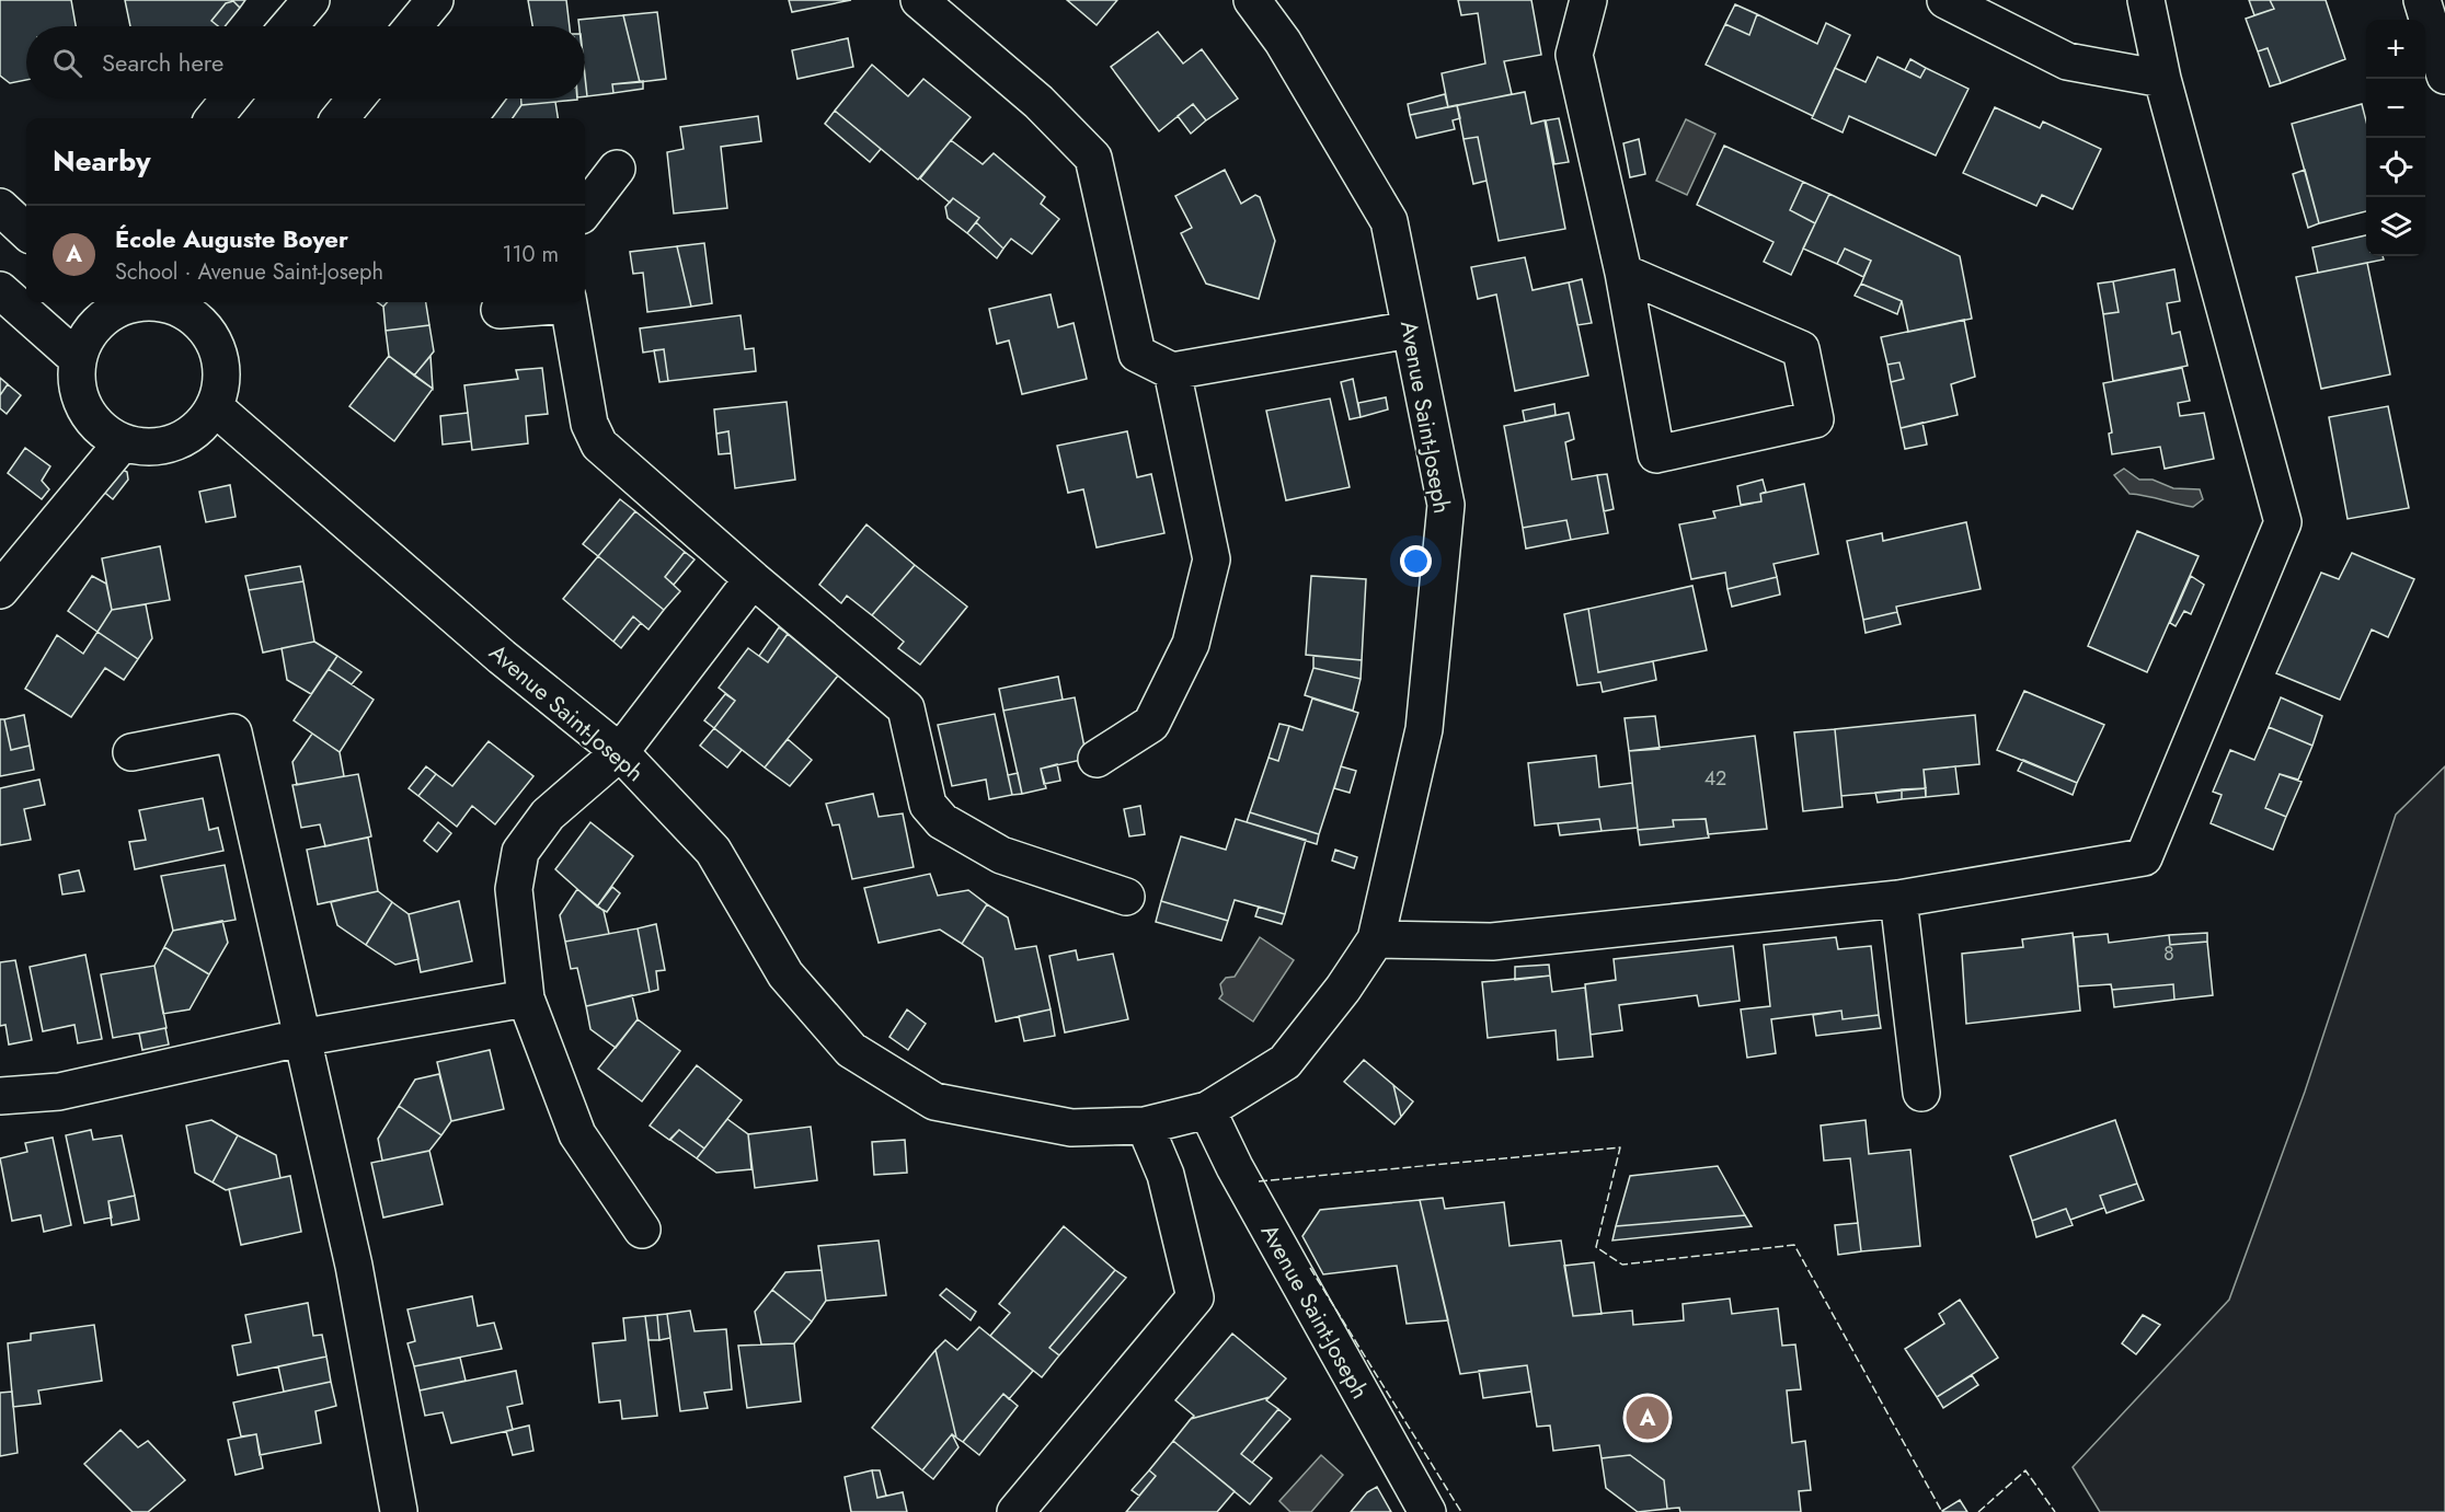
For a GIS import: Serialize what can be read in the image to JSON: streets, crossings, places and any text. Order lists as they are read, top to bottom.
{
  "streets": {
    "street": ["Avenue Saint-Joseph"]
  },
  "house_numbers": ["42", "8"],
  "page": {
    "map_buttons": ["+", "−"],
    "search": "Search here",
    "heading": "Nearby",
    "list": [
      {
        "mark": "A",
        "name": "École Auguste Boyer",
        "note": "School · Avenue Saint-Joseph",
        "value": "110 m"
      }
    ],
    "pins": "A"
  }
}
